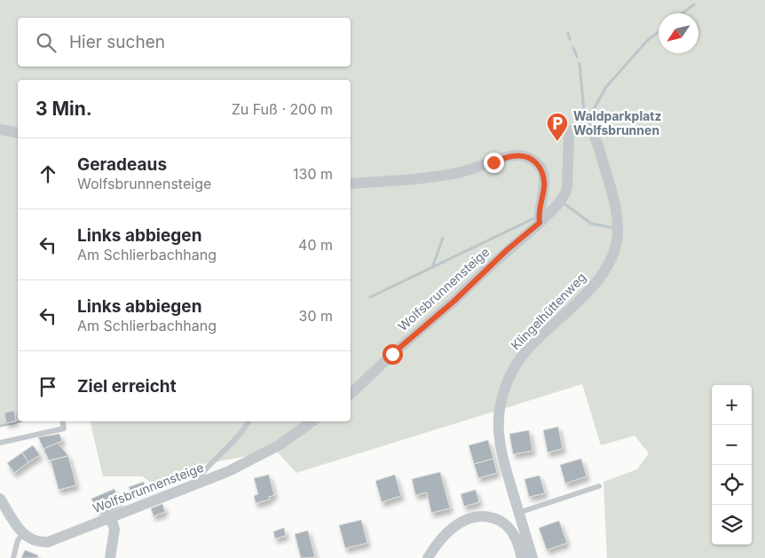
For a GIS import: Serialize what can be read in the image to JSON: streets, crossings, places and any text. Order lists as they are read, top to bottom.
{
  "streets": {
    "street": ["Wolfsbrunnensteige", "Klingelhüttenweg"]
  },
  "crossings": [
    ["Wolfsbrunnensteige", "Klingelhüttenweg"]
  ],
  "places": {
    "parking": ["Waldparkplatz Wolfsbrunnen"]
  },
  "north": "bottom left",
  "page": {
    "search": "Hier suchen",
    "heading": ["3 Min.", "Zu Fuß · 200 m"],
    "list": [
      ["Geradeaus", "Wolfsbrunnensteige", "130 m"],
      ["Links abbiegen", "Am Schlierbachhang", "40 m"],
      ["Links abbiegen", "Am Schlierbachhang", "30 m"],
      "Ziel erreicht"
    ],
    "map_buttons": ["+", "−"]
  }
}
